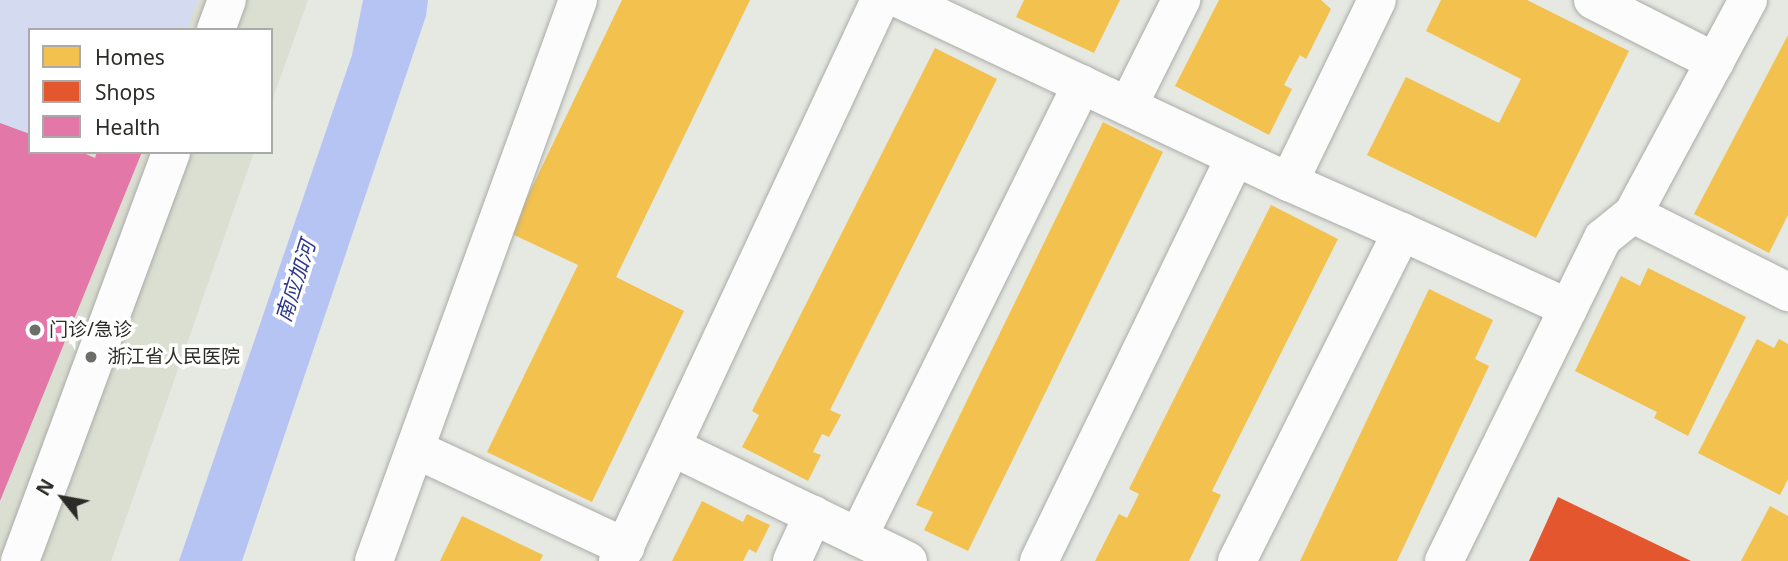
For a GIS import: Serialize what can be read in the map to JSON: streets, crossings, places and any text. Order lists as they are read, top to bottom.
{
  "water": ["南应加河"],
  "places": ["门诊/急诊", "浙江省人民医院"],
  "legend": ["Homes", "Shops", "Health"],
  "north": "top left"
}
